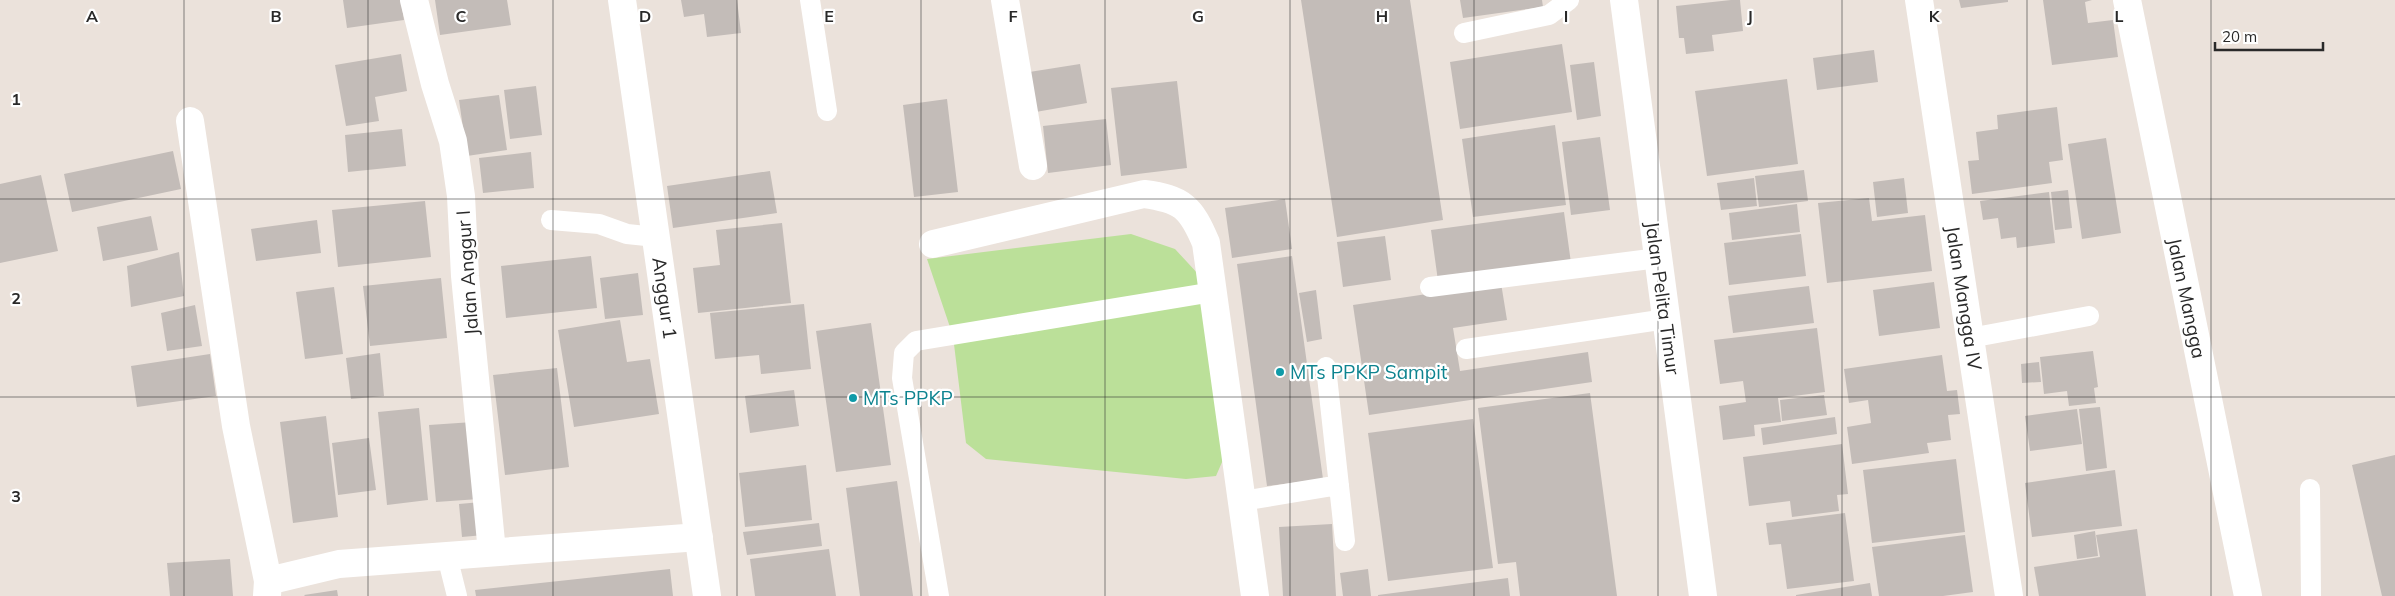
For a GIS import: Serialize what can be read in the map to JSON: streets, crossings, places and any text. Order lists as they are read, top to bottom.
{
  "streets": {
    "street": [
      "Jalan Anggur I",
      "Anggur 1",
      "Jalan Pelita Timur",
      "Jalan Mangga IV",
      "Jalan Mangga"
    ]
  },
  "places": ["MTs PPKP Sampit", "MTs PPKP"],
  "scale_bar": "20 m",
  "grid": {
    "columns": [
      "A",
      "B",
      "C",
      "D",
      "E",
      "F",
      "G",
      "H",
      "I",
      "J",
      "K",
      "L"
    ],
    "rows": ["1", "2", "3"]
  }
}
